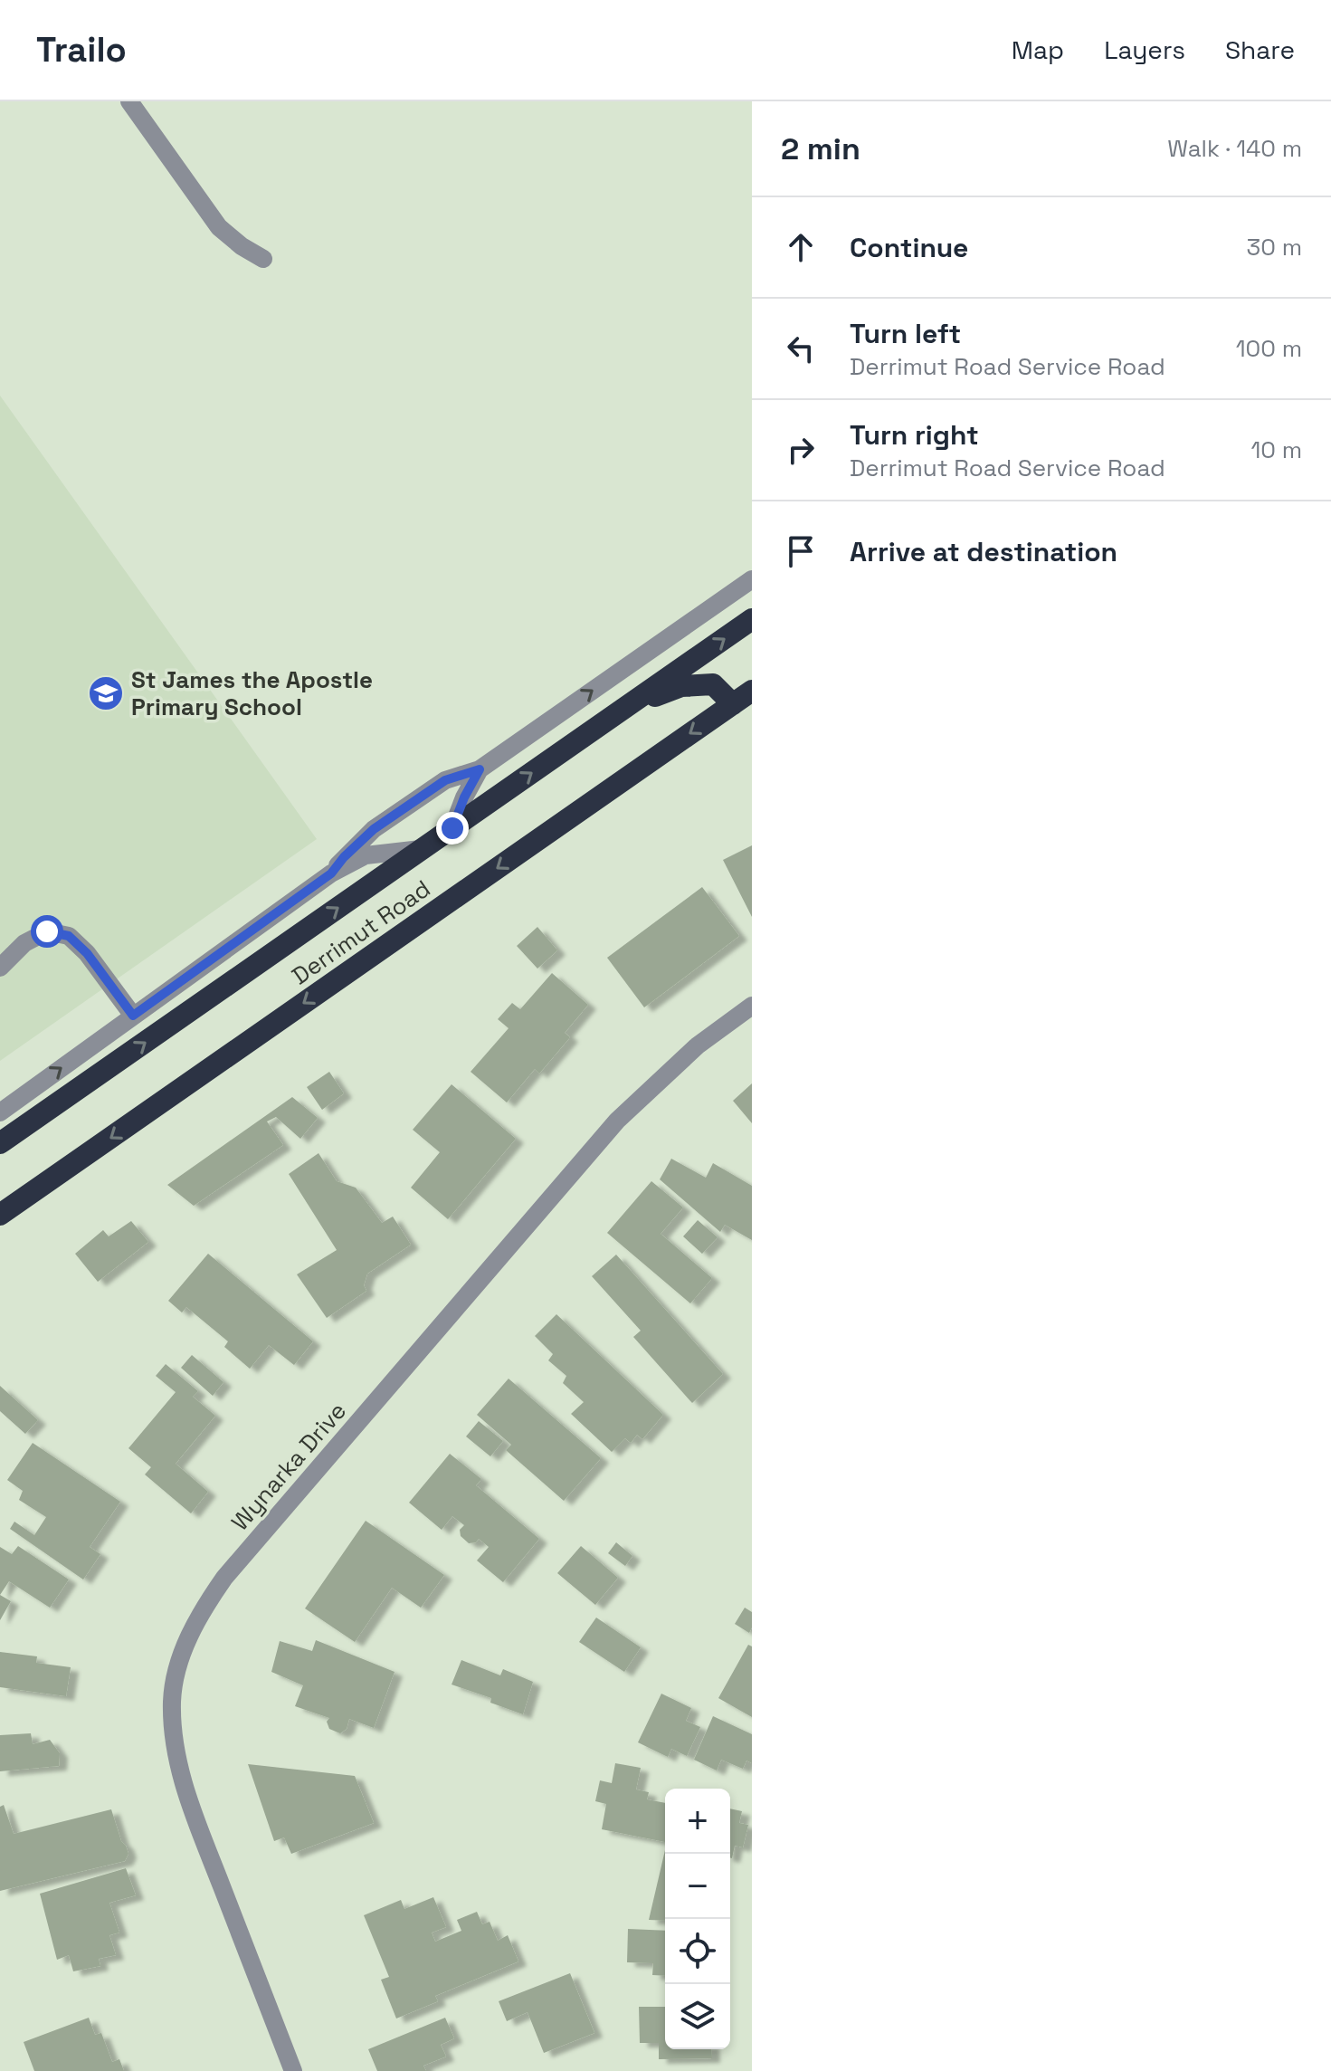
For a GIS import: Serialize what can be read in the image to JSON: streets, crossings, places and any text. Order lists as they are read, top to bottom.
{
  "streets": {
    "highway": ["Derrimut Road"],
    "street": ["Wynarka Drive"]
  },
  "places": {
    "school or university": ["St James the Apostle Primary School"]
  },
  "page": {
    "header": "Trailo",
    "nav": ["Map", "Layers", "Share"],
    "heading": ["2 min", "Walk · 140 m"],
    "list": [
      ["Continue", "30 m"],
      ["Turn left", "Derrimut Road Service Road", "100 m"],
      ["Turn right", "Derrimut Road Service Road", "10 m"],
      "Arrive at destination"
    ],
    "map_buttons": ["+", "−"]
  }
}
